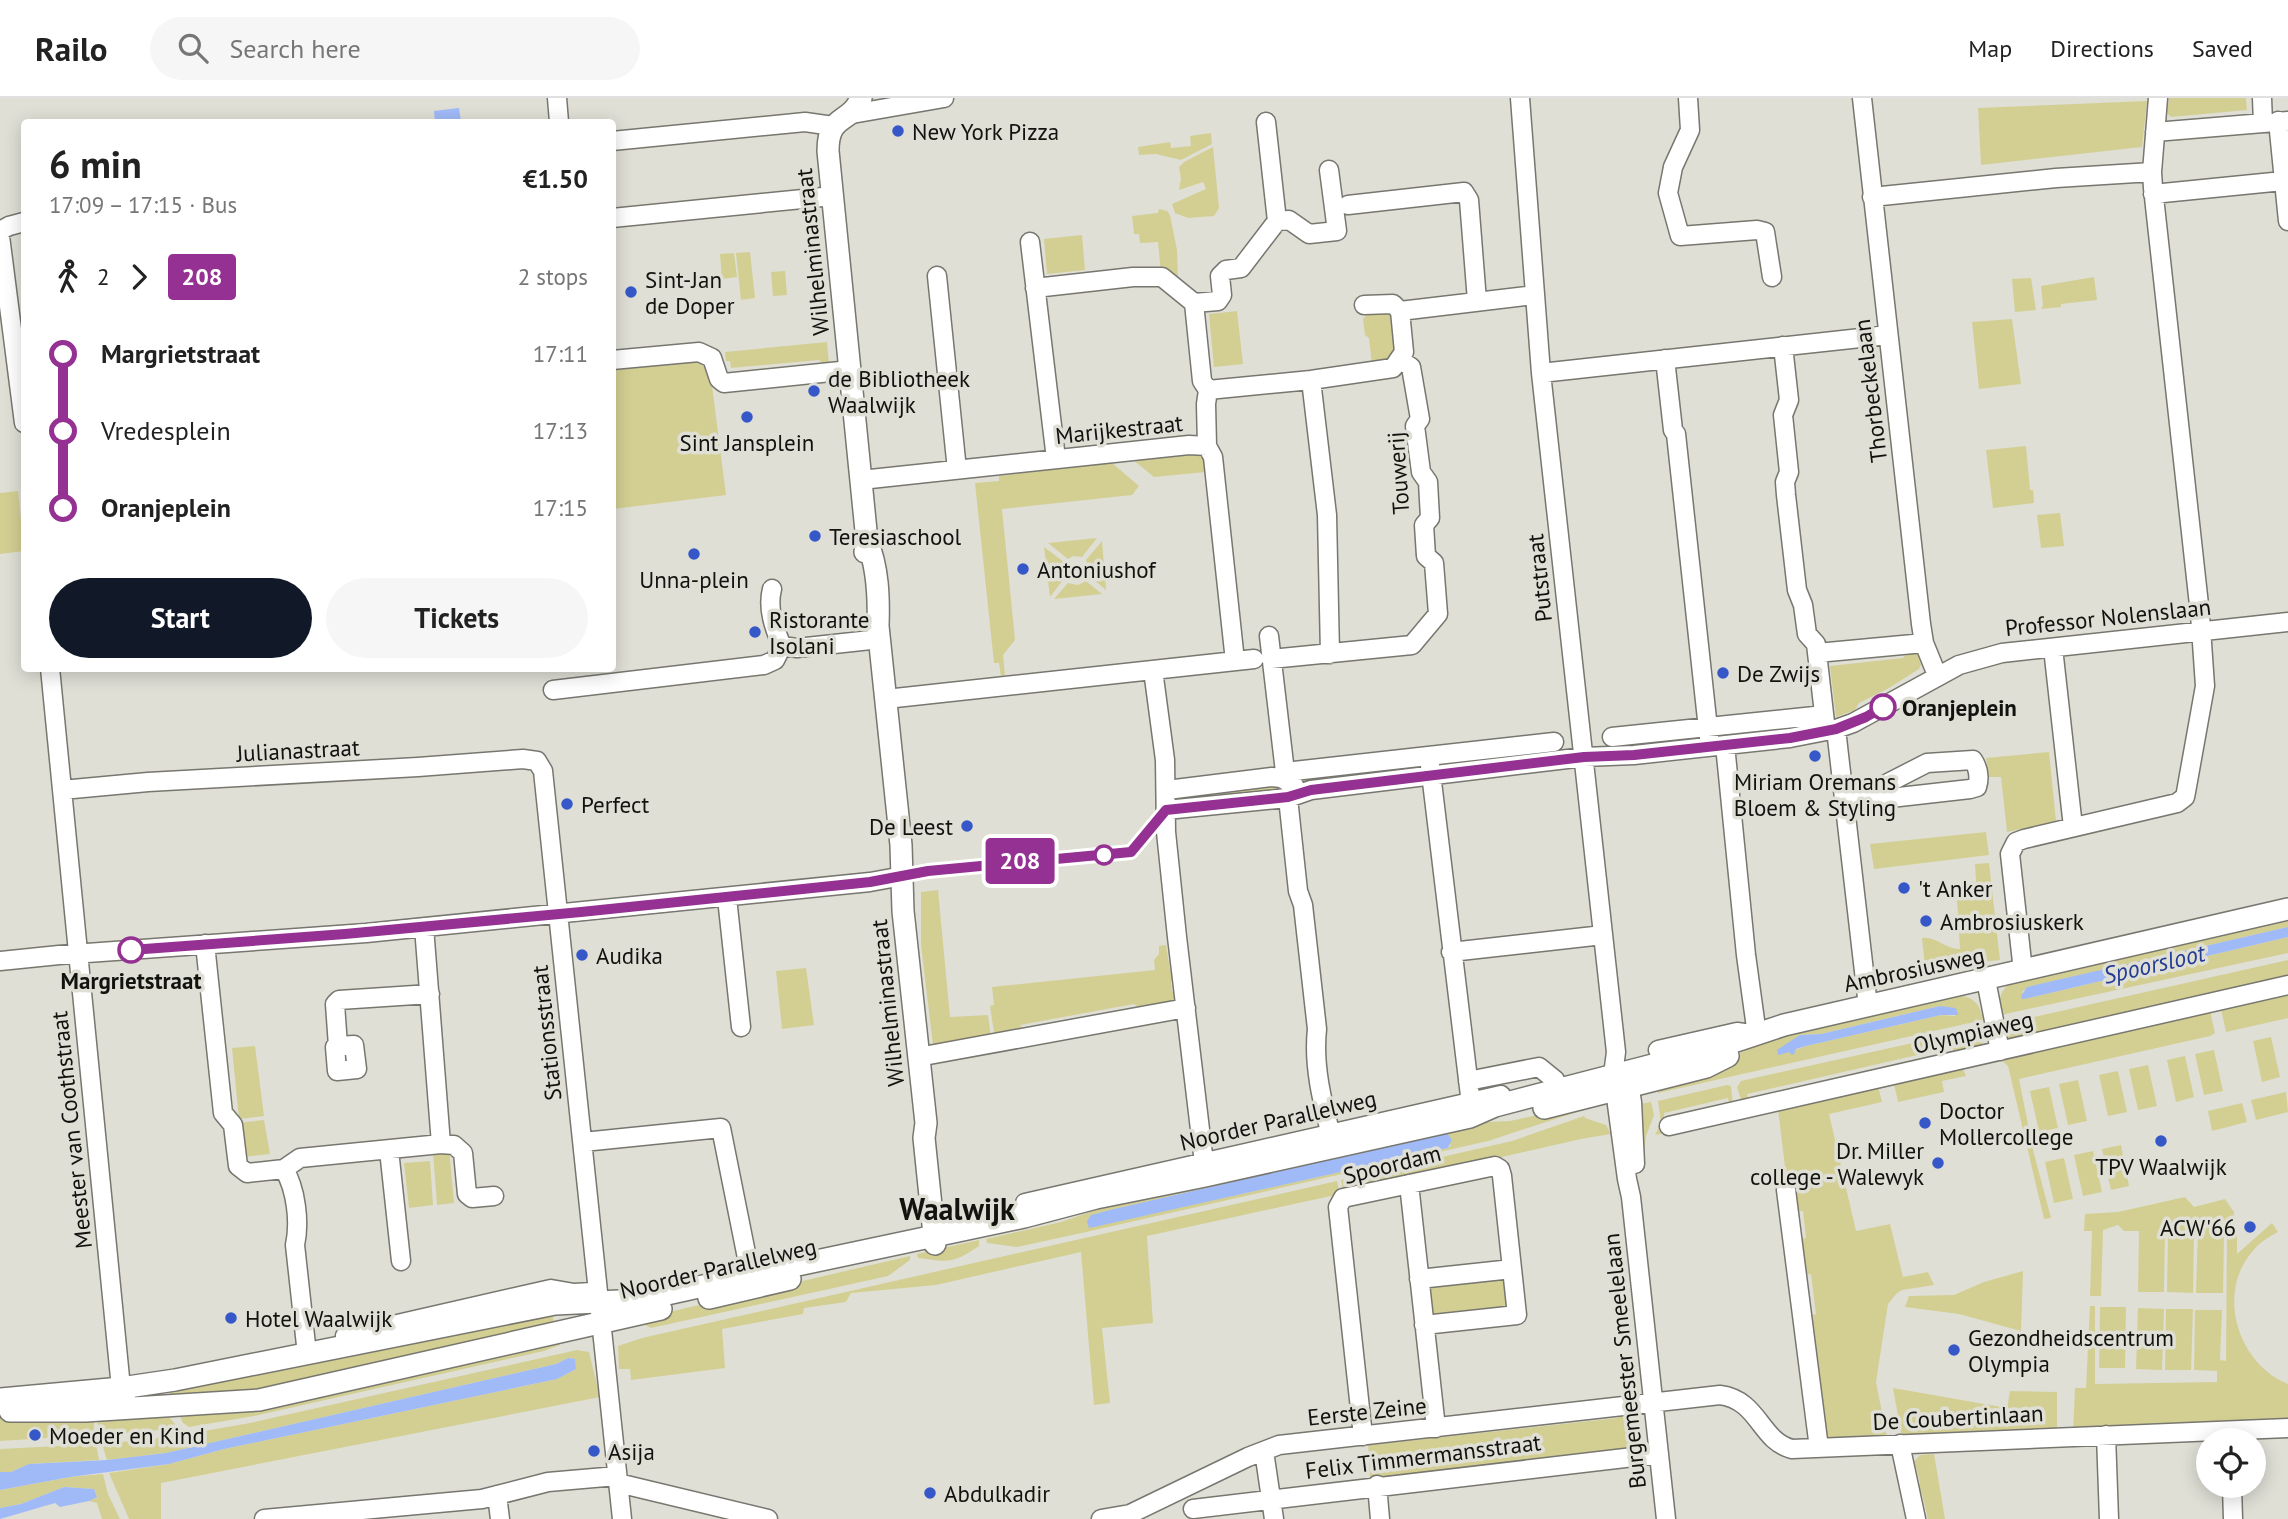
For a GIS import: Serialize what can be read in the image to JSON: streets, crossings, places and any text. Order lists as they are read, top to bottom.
{
  "streets": {
    "main road": ["Wilhelminastraat", "Ambrosiusweg", "Noorder Parallelweg"],
    "street": [
      "Thorbeckelaan",
      "Marijkestraat",
      "Touwerij",
      "Putstraat",
      "Professor Nolenslaan",
      "Julianastraat",
      "Olympiaweg",
      "Stationsstraat",
      "Meester van Coothstraat",
      "Spoordam",
      "Burgemeester Smeelelaan",
      "Eerste Zeine",
      "De Coubertinlaan",
      "Felix Timmermansstraat"
    ]
  },
  "crossings": [
    ["Wilhelminastraat", "Marijkestraat"],
    ["Wilhelminastraat", "Touwerij"],
    ["Wilhelminastraat", "Noorder Parallelweg"],
    ["Thorbeckelaan", "Professor Nolenslaan"],
    ["Marijkestraat", "Touwerij"],
    ["Putstraat", "Ambrosiusweg"],
    ["Putstraat", "Noorder Parallelweg"],
    ["Putstraat", "Burgemeester Smeelelaan"],
    ["Julianastraat", "Stationsstraat"],
    ["Julianastraat", "Meester van Coothstraat"],
    ["Ambrosiusweg", "Noorder Parallelweg"],
    ["Ambrosiusweg", "Burgemeester Smeelelaan"],
    ["Stationsstraat", "Noorder Parallelweg"],
    ["Noorder Parallelweg", "Meester van Coothstraat"],
    ["Noorder Parallelweg", "Burgemeester Smeelelaan"],
    ["Spoordam", "Eerste Zeine"],
    ["Burgemeester Smeelelaan", "Eerste Zeine"],
    ["Burgemeester Smeelelaan", "De Coubertinlaan"],
    ["Burgemeester Smeelelaan", "Felix Timmermansstraat"],
    ["Eerste Zeine", "De Coubertinlaan"]
  ],
  "districts": ["Waalwijk"],
  "water": ["Spoorsloot"],
  "places": [
    "New York Pizza",
    "Sint-Jan de Doper",
    "de Bibliotheek Waalwijk",
    "Sint Jansplein",
    "Teresiaschool",
    "Unna-plein",
    "Antoniushof",
    "Ristorante Isolani",
    "De Zwijs",
    "Oranjeplein",
    "Miriam Oremans Bloem & Styling",
    "Perfect",
    "De Leest",
    "'t Anker",
    "Ambrosiuskerk",
    "Margrietstraat",
    "Audika",
    "Doctor Mollercollege",
    "TPV Waalwijk",
    "Dr. Miller college - Walewyk",
    "ACW'66",
    "Hotel Waalwijk",
    "Gezondheidscentrum Olympia",
    "Moeder en Kind",
    "Asija",
    "Abdulkadir"
  ],
  "lines": ["bus line 208"],
  "page": {
    "header": "Railo",
    "search": "Search here",
    "nav": ["Map", "Directions", "Saved"],
    "on_map": "208",
    "heading": ["6 min", "17:09 – 17:15 · Bus", "€1.50"],
    "legs": ["2", "208", "2 stops"],
    "list": [
      {
        "name": "Margrietstraat",
        "value": "17:11"
      },
      {
        "name": "Vredesplein",
        "value": "17:13"
      },
      {
        "name": "Oranjeplein",
        "value": "17:15"
      }
    ],
    "buttons": ["Start", "Tickets"]
  }
}
